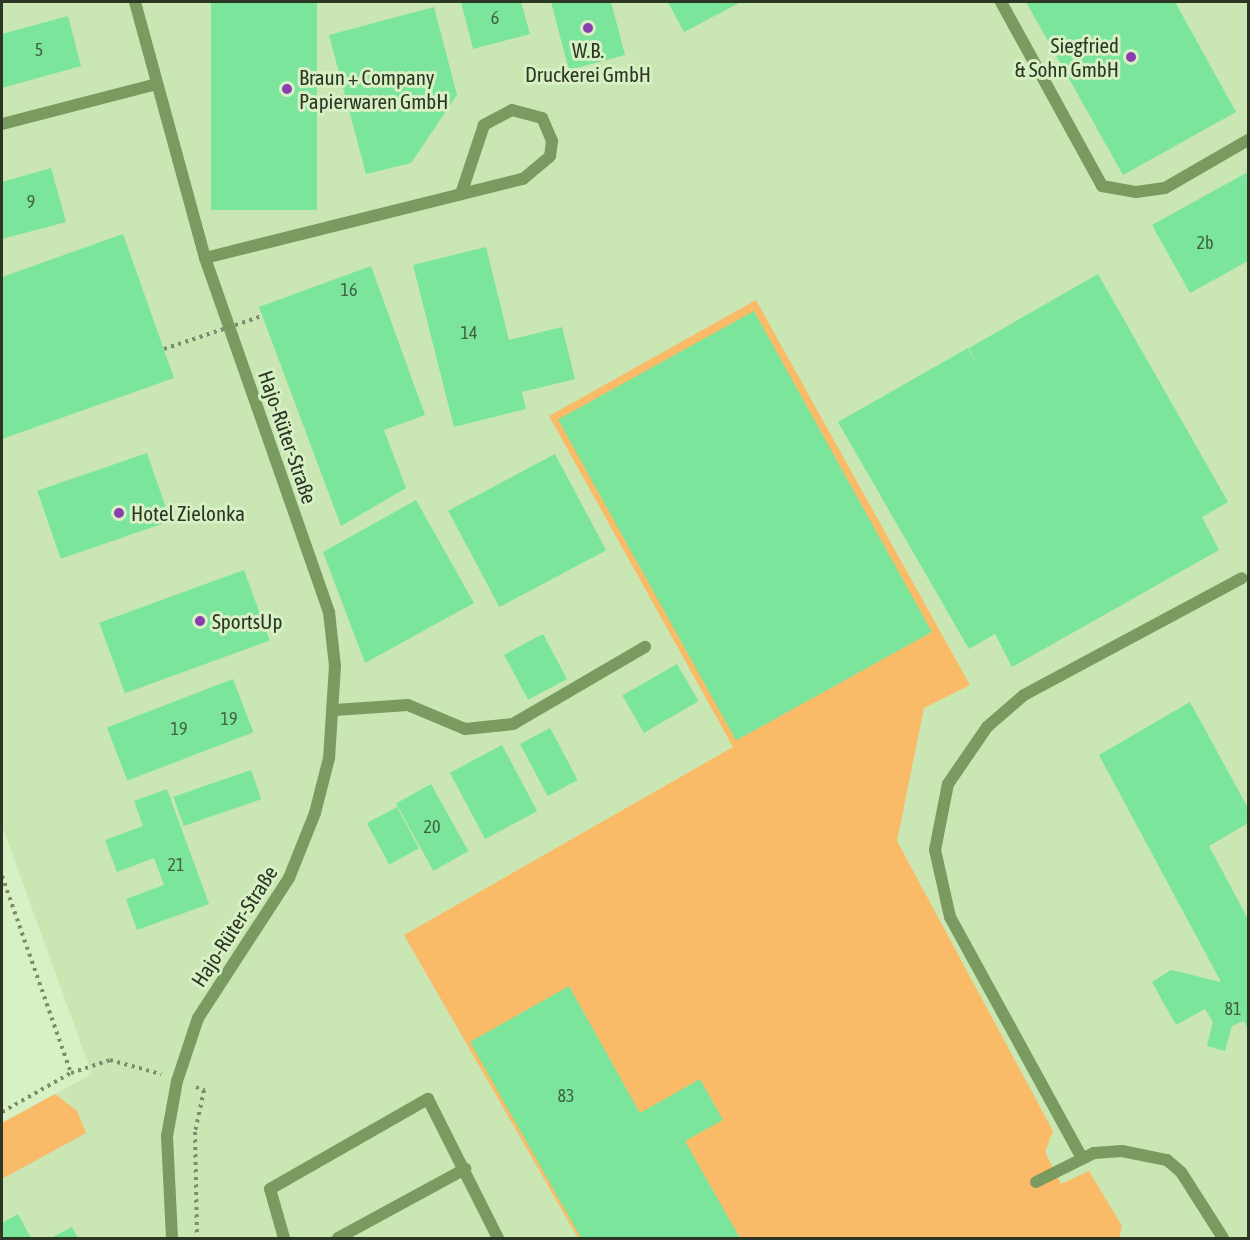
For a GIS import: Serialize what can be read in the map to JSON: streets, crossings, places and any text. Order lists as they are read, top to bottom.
{
  "streets": {
    "street": ["Hajo-Rüter-Straße"]
  },
  "places": [
    "W.B. Druckerei GmbH",
    "Siegfried & Sohn GmbH",
    "Braun + Company Papierwaren GmbH",
    "Hotel Zielonka",
    "SportsUp"
  ],
  "house_numbers": [
    "6",
    "5",
    "9",
    "2b",
    "16",
    "14",
    "19",
    "19",
    "20",
    "21",
    "81",
    "83"
  ]
}
